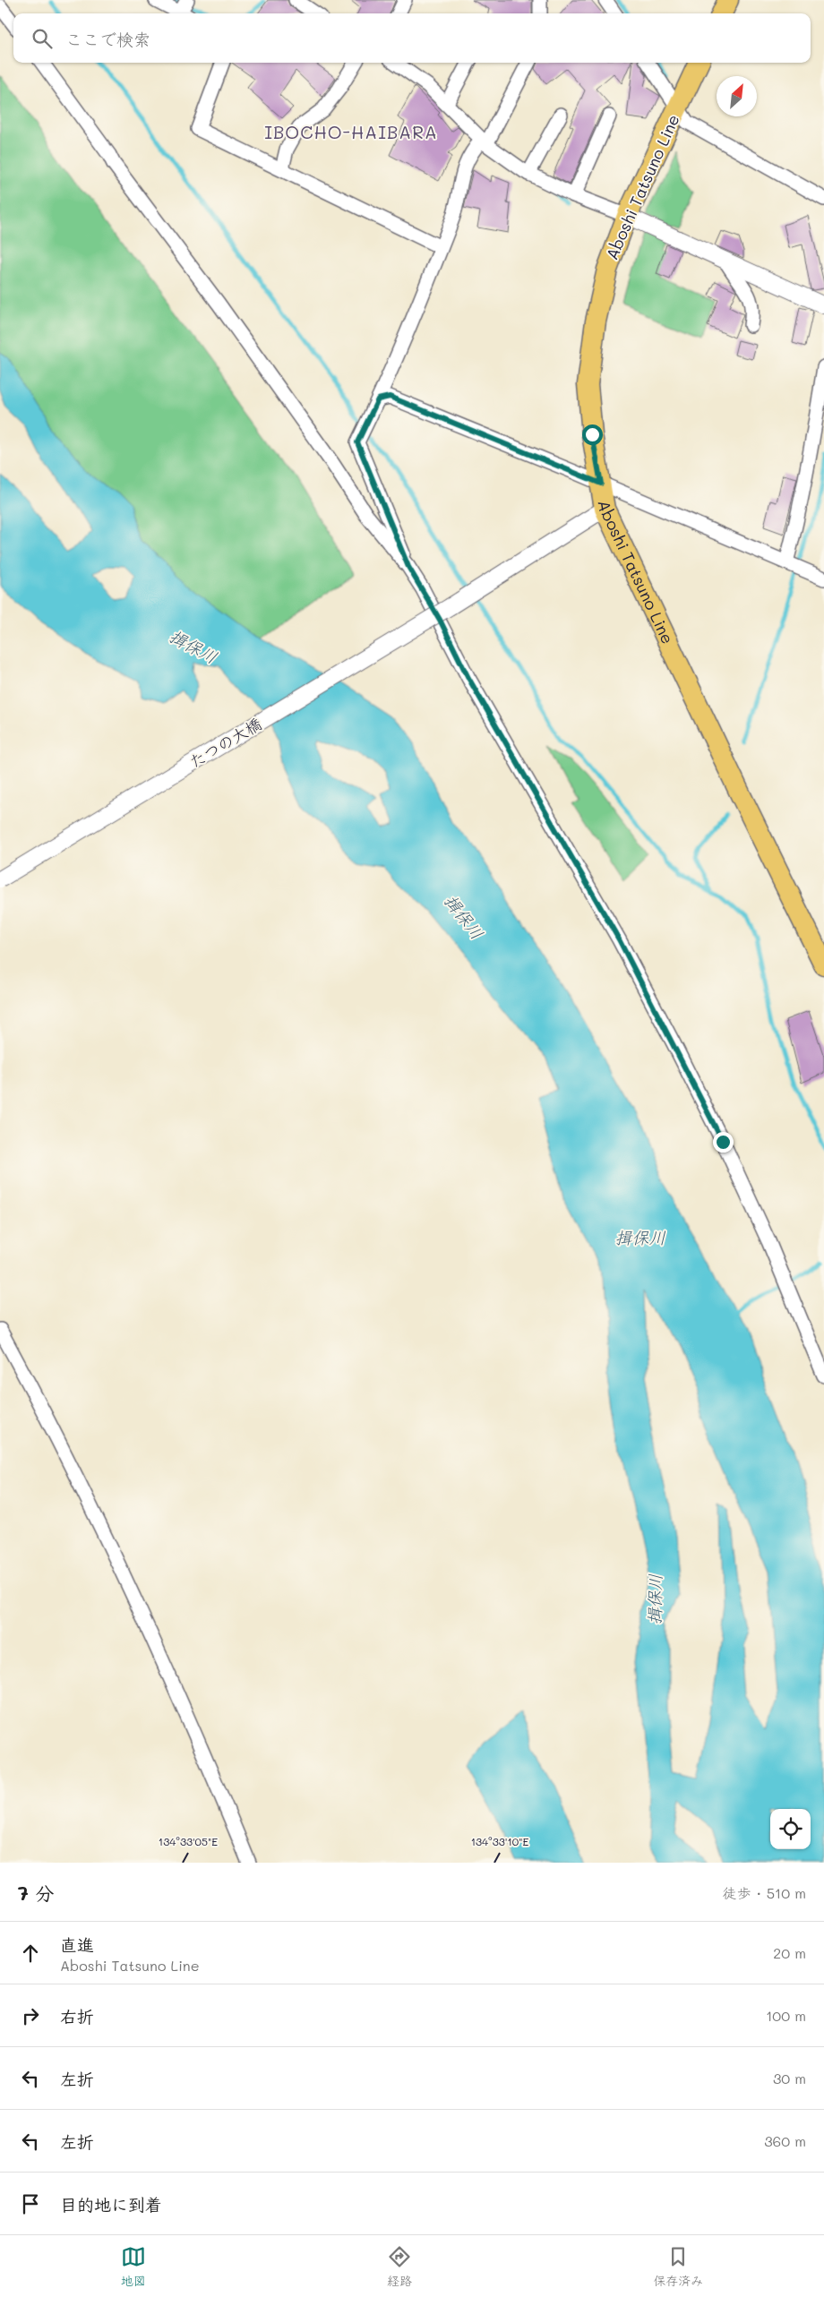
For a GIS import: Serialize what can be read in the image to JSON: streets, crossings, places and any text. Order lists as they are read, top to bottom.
{
  "streets": {
    "main road": ["Aboshi Tatsuno Line"],
    "street": ["たつの大橋"]
  },
  "crossings": [
    ["Aboshi Tatsuno Line", "たつの大橋"]
  ],
  "districts": ["IBOCHO-HAIBARA"],
  "water": ["揖保川"],
  "north": "top right",
  "page": {
    "search": "ここで検索",
    "heading": ["7 分", "徒歩 · 510 m"],
    "list": [
      ["直進", "Aboshi Tatsuno Line", "20 m"],
      ["右折", "100 m"],
      ["左折", "30 m"],
      ["左折", "360 m"],
      "目的地に到着"
    ],
    "nav": ["地図", "経路", "保存済み"]
  },
  "coordinates": ["134°33'05\"E", "134°33'10\"E"]
}
